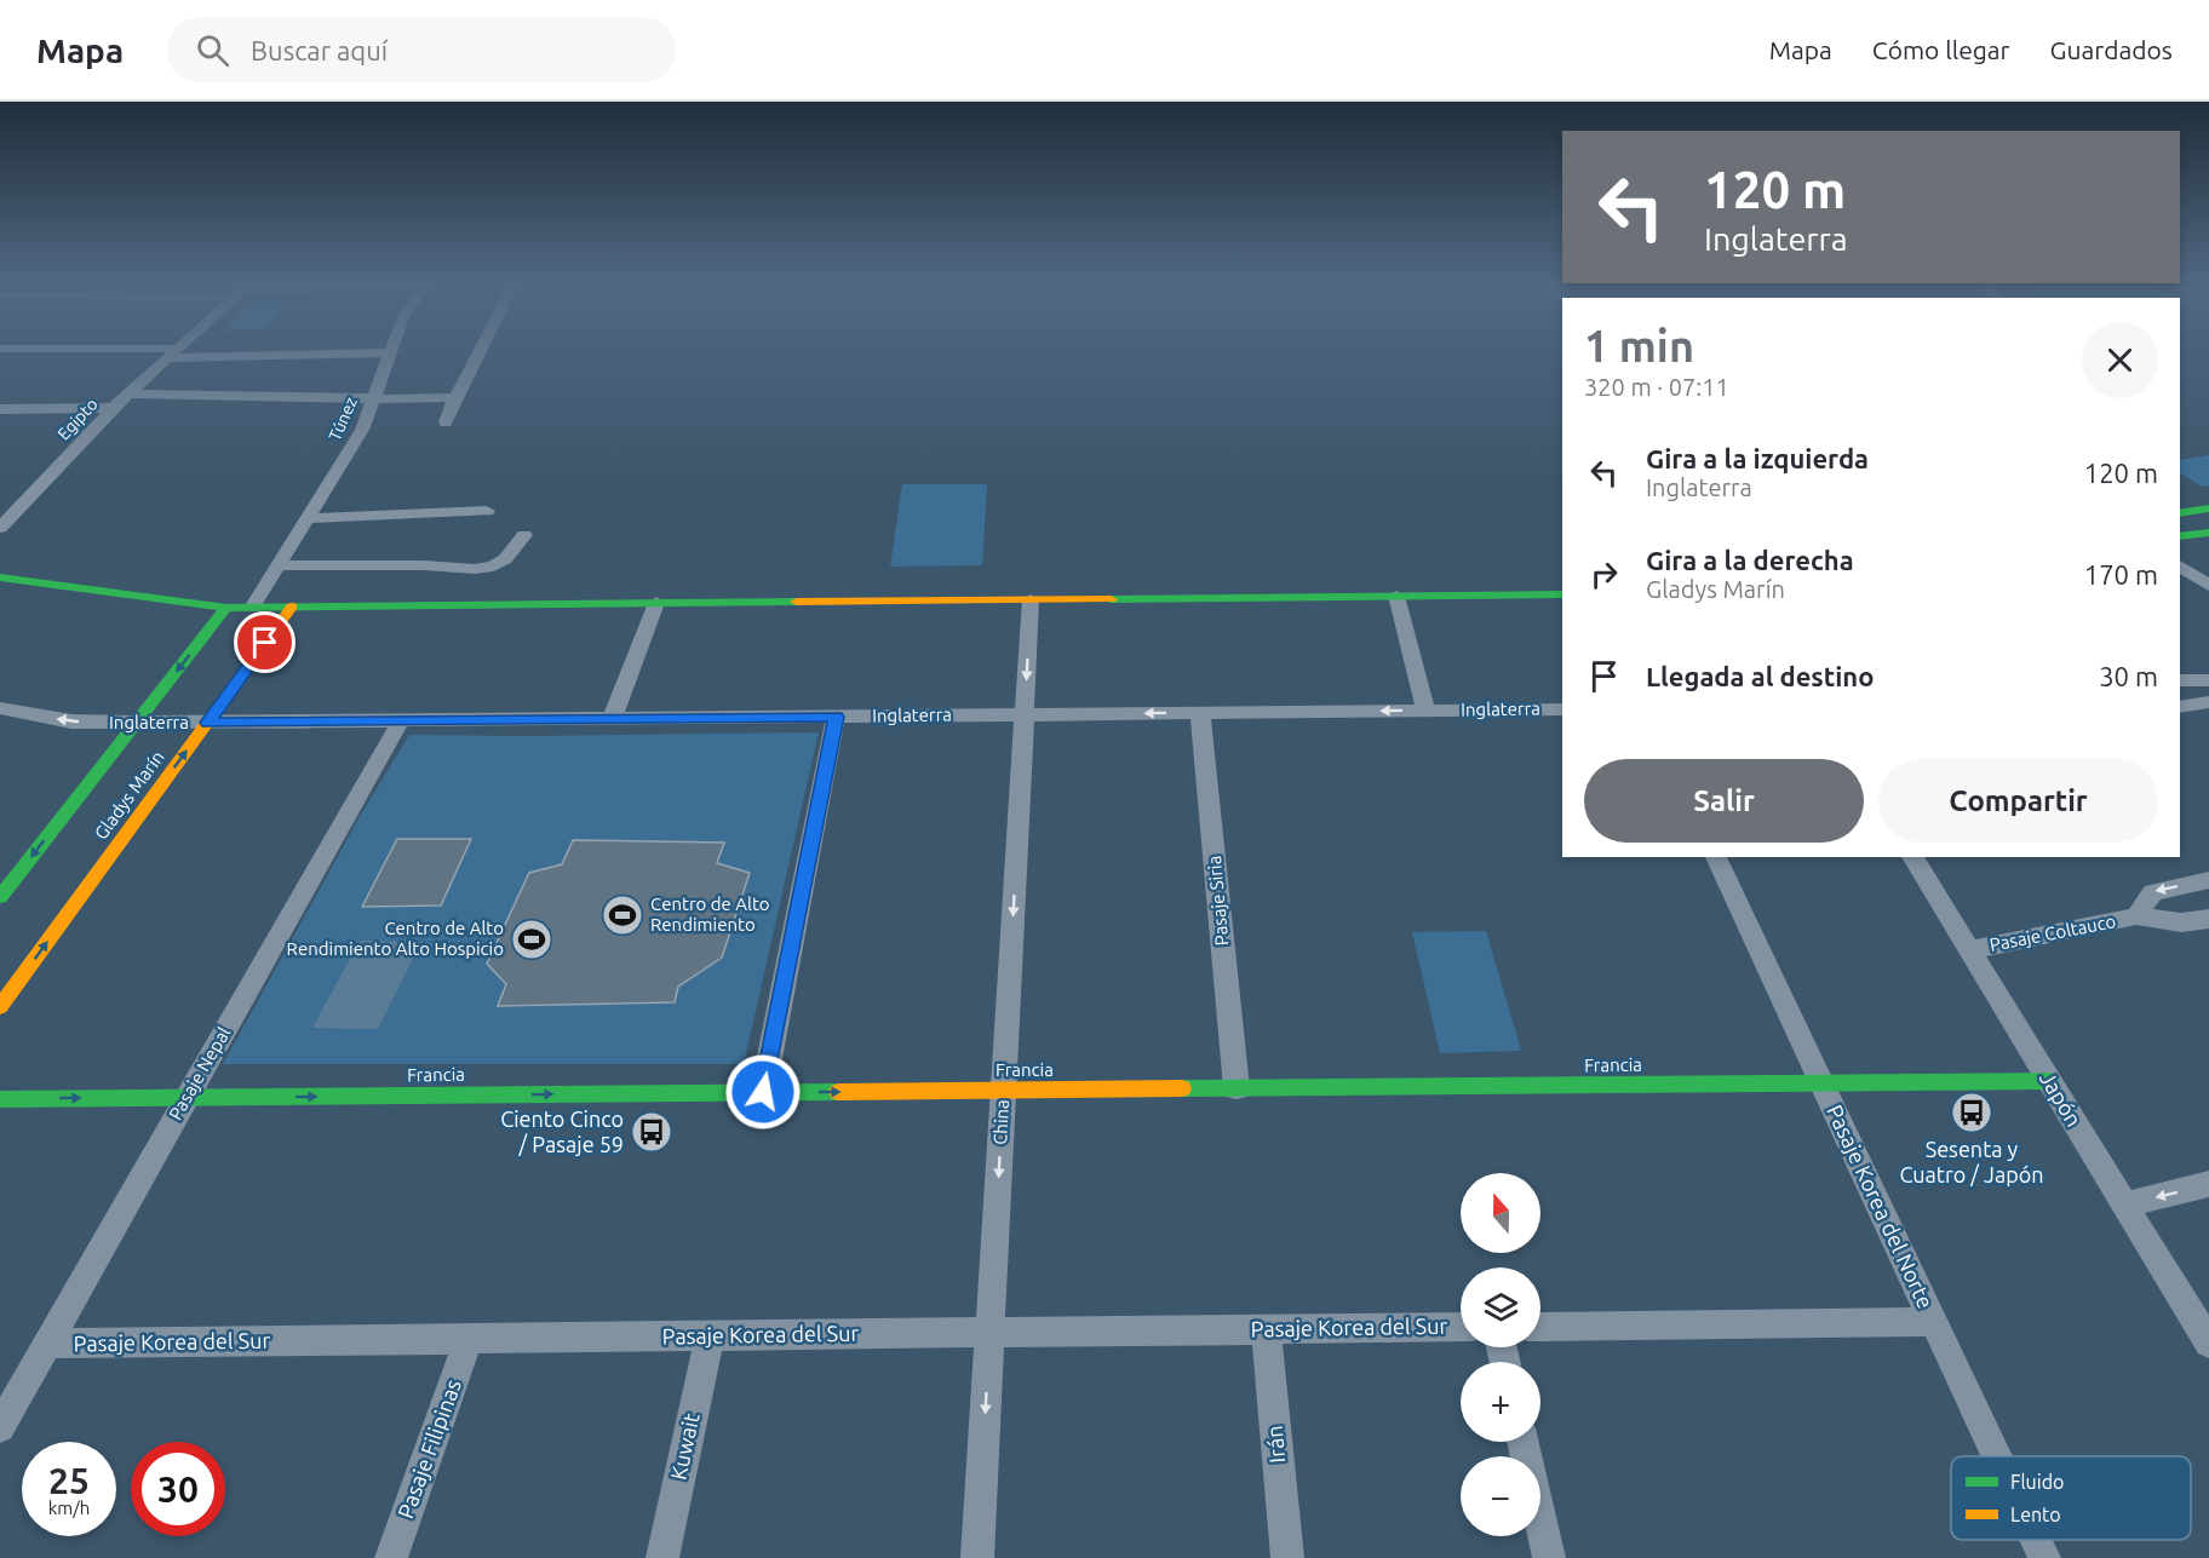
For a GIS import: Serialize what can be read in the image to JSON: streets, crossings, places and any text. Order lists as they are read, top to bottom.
{
  "streets": {
    "street": [
      "Egipto",
      "Túnez",
      "Inglaterra",
      "Gladys Marín",
      "Pasaje Siria",
      "Pasaje Coltauco",
      "Francia",
      "Pasaje Nepal",
      "Japón",
      "China",
      "Pasaje Korea del Norte",
      "Pasaje Korea del Sur",
      "Irán",
      "Kuwait",
      "Pasaje Filipinas"
    ]
  },
  "crossings": [
    ["Inglaterra", "Gladys Marín"],
    ["Inglaterra", "Pasaje Siria"],
    ["Inglaterra", "Pasaje Nepal"],
    ["Inglaterra", "China"],
    ["Pasaje Siria", "Francia"],
    ["Pasaje Coltauco", "Japón"],
    ["Francia", "Pasaje Nepal"],
    ["Francia", "Japón"],
    ["Francia", "China"],
    ["Francia", "Pasaje Korea del Norte"],
    ["Pasaje Nepal", "Pasaje Korea del Sur"],
    ["China", "Pasaje Korea del Sur"],
    ["Pasaje Korea del Sur", "Irán"],
    ["Pasaje Korea del Sur", "Kuwait"],
    ["Pasaje Korea del Sur", "Pasaje Filipinas"]
  ],
  "one_way": ["Francia", "China"],
  "places": {
    "sports": ["Centro de Alto Rendimiento", "Centro de Alto Rendimiento Alto Hospicio"],
    "bus stop": ["Sesenta y Cuatro / Japón", "Ciento Cinco / Pasaje 59"]
  },
  "legend": ["Fluido", "Lento"],
  "north": "top",
  "page": {
    "header": "Mapa",
    "search": "Buscar aquí",
    "nav": ["Mapa", "Cómo llegar", "Guardados"],
    "turn": ["120 m", "Inglaterra"],
    "heading": ["1 min", "320 m · 07:11"],
    "list": [
      {
        "name": "Gira a la izquierda",
        "note": "Inglaterra",
        "value": "120 m"
      },
      {
        "name": "Gira a la derecha",
        "note": "Gladys Marín",
        "value": "170 m"
      },
      {
        "name": "Llegada al destino",
        "value": "30 m"
      }
    ],
    "buttons": ["Salir", "Compartir"],
    "map_buttons": ["+", "−"],
    "speed": "25 km/h",
    "limit": "30"
  }
}
